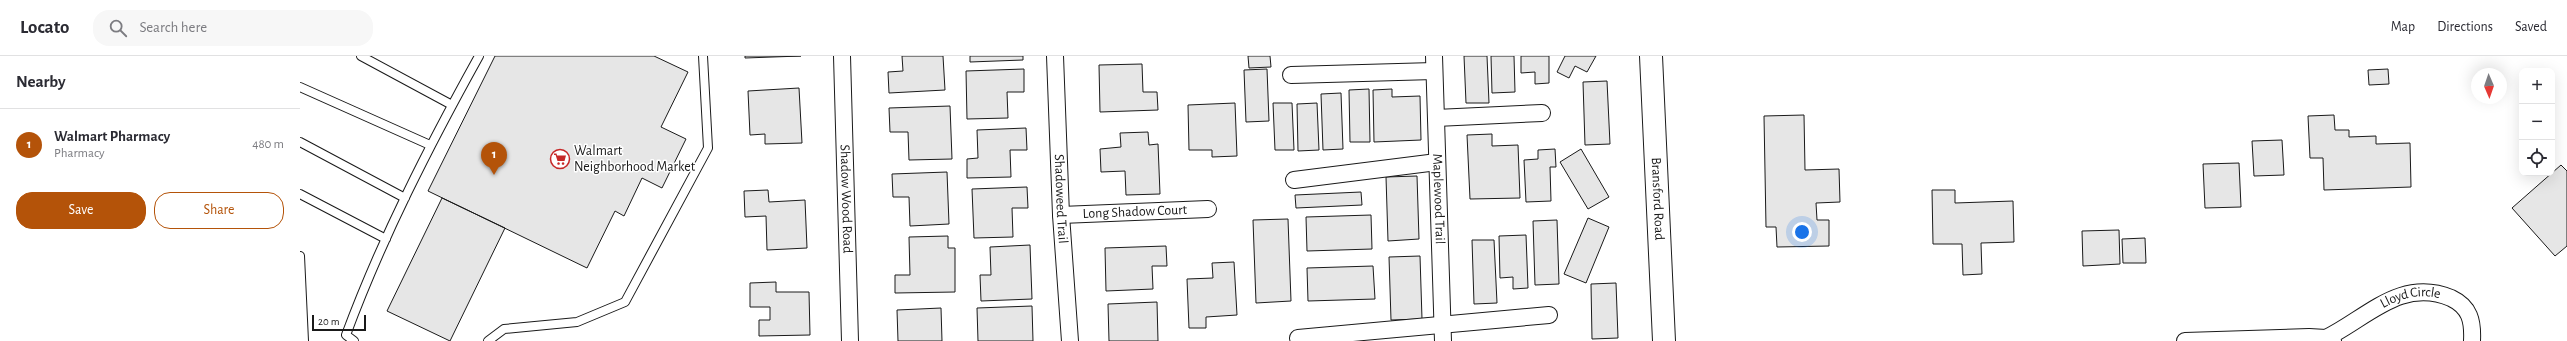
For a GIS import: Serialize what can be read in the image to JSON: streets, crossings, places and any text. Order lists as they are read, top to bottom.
{
  "streets": {
    "street": [
      "Maplewood Trail",
      "Shadow Wood Road",
      "Shadoweed Trail",
      "Bransford Road",
      "Long Shadow Court",
      "Lloyd Circle"
    ]
  },
  "crossings": [
    ["Shadoweed Trail", "Long Shadow Court"]
  ],
  "places": {
    "supermarket": ["Walmart Neighborhood Market"]
  },
  "scale_bar": "20 m",
  "north": "bottom",
  "page": {
    "header": "Locato",
    "search": "Search here",
    "nav": ["Map", "Directions", "Saved"],
    "heading": "Nearby",
    "map_buttons": ["+", "−"],
    "list": [
      {
        "mark": "1",
        "name": "Walmart Pharmacy",
        "note": "Pharmacy",
        "value": "480 m"
      }
    ],
    "pins": "1",
    "buttons": ["Save", "Share"],
    "scale": "20 m"
  }
}
